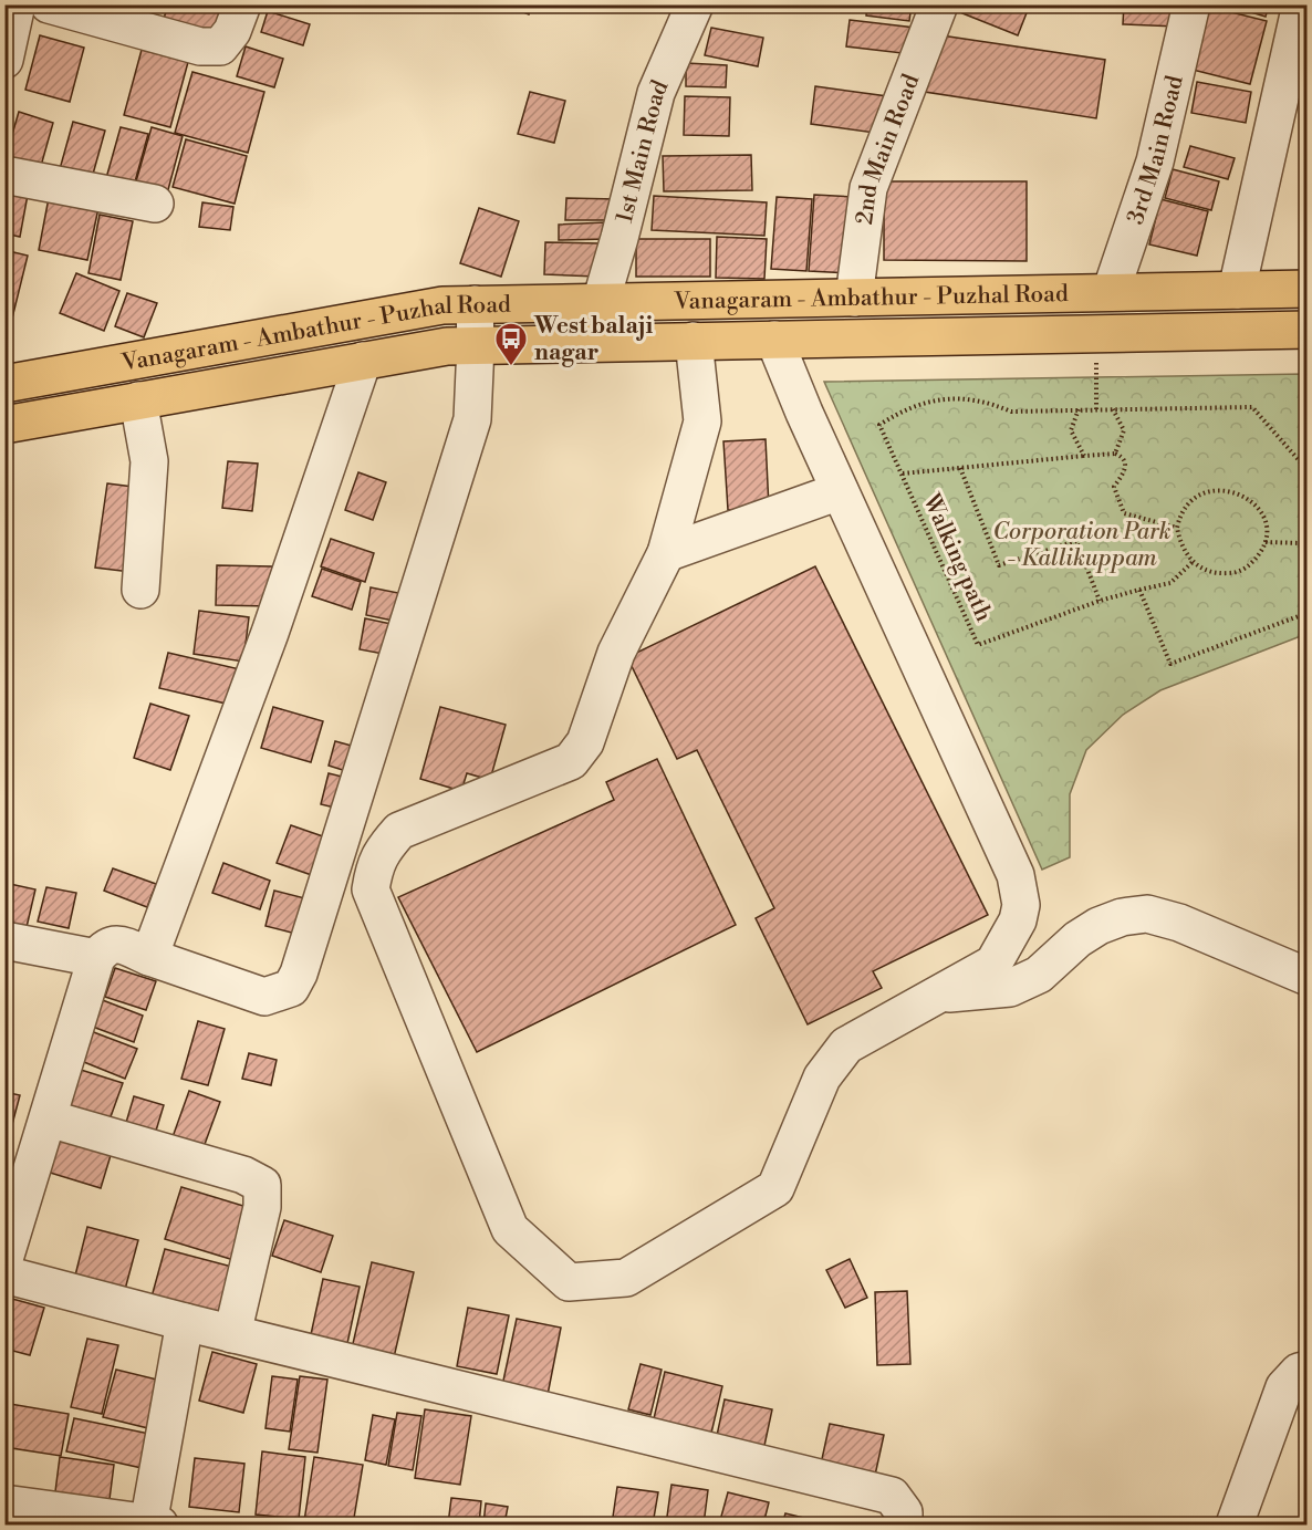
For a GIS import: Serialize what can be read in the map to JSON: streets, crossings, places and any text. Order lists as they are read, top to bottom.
{
  "streets": {
    "main road": ["Vanagaram - Ambathur - Puzhal Road"],
    "street": ["2nd Main Road", "3rd Main Road", "1st Main Road"],
    "path": ["Walking path"]
  },
  "crossings": [
    ["2nd Main Road", "Vanagaram - Ambathur - Puzhal Road"],
    ["3rd Main Road", "Vanagaram - Ambathur - Puzhal Road"],
    ["1st Main Road", "Vanagaram - Ambathur - Puzhal Road"]
  ],
  "parks": ["Corporation Park - Kallikuppam"],
  "places": {
    "bus stop": ["West balaji nagar"]
  }
}
